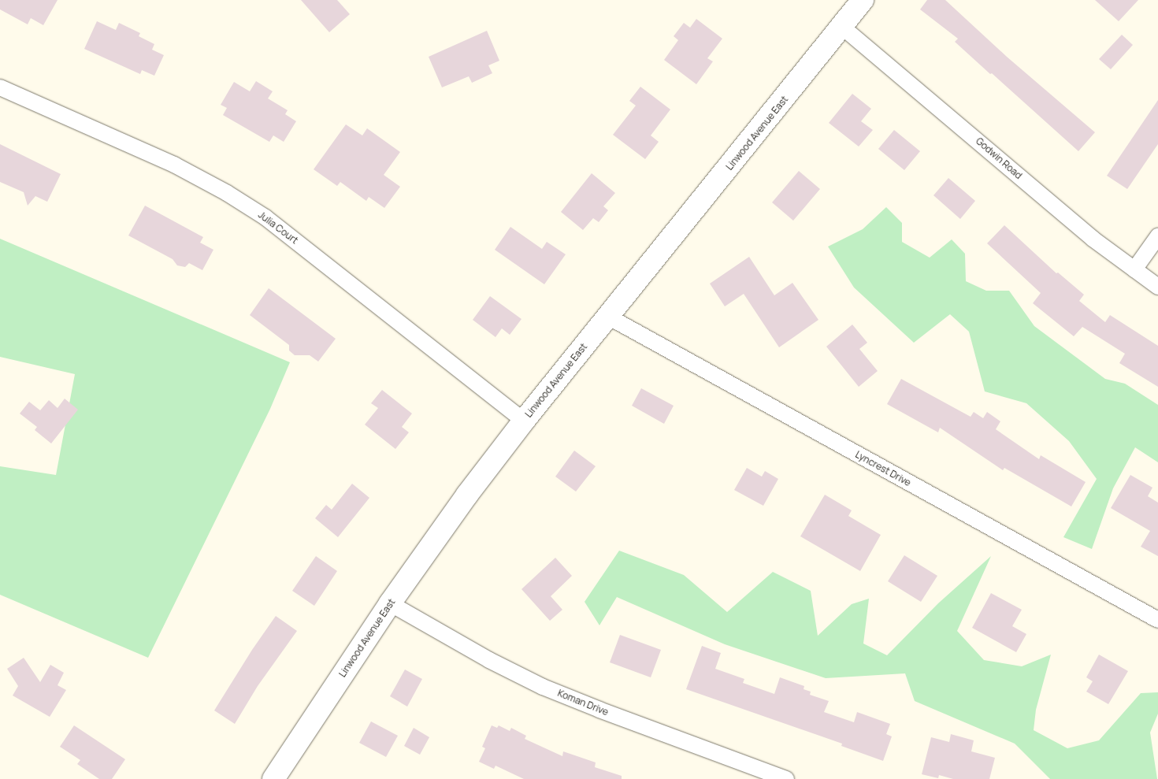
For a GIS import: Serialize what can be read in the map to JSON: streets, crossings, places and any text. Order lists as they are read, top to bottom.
{
  "streets": {
    "main road": ["Linwood Avenue East"],
    "street": [
      "Godwin Road",
      "Julia Court",
      "Lyncrest Drive",
      "Koman Drive"
    ]
  },
  "crossings": [
    ["Linwood Avenue East", "Godwin Road"],
    ["Linwood Avenue East", "Julia Court"],
    ["Linwood Avenue East", "Lyncrest Drive"],
    ["Linwood Avenue East", "Koman Drive"]
  ]
}
